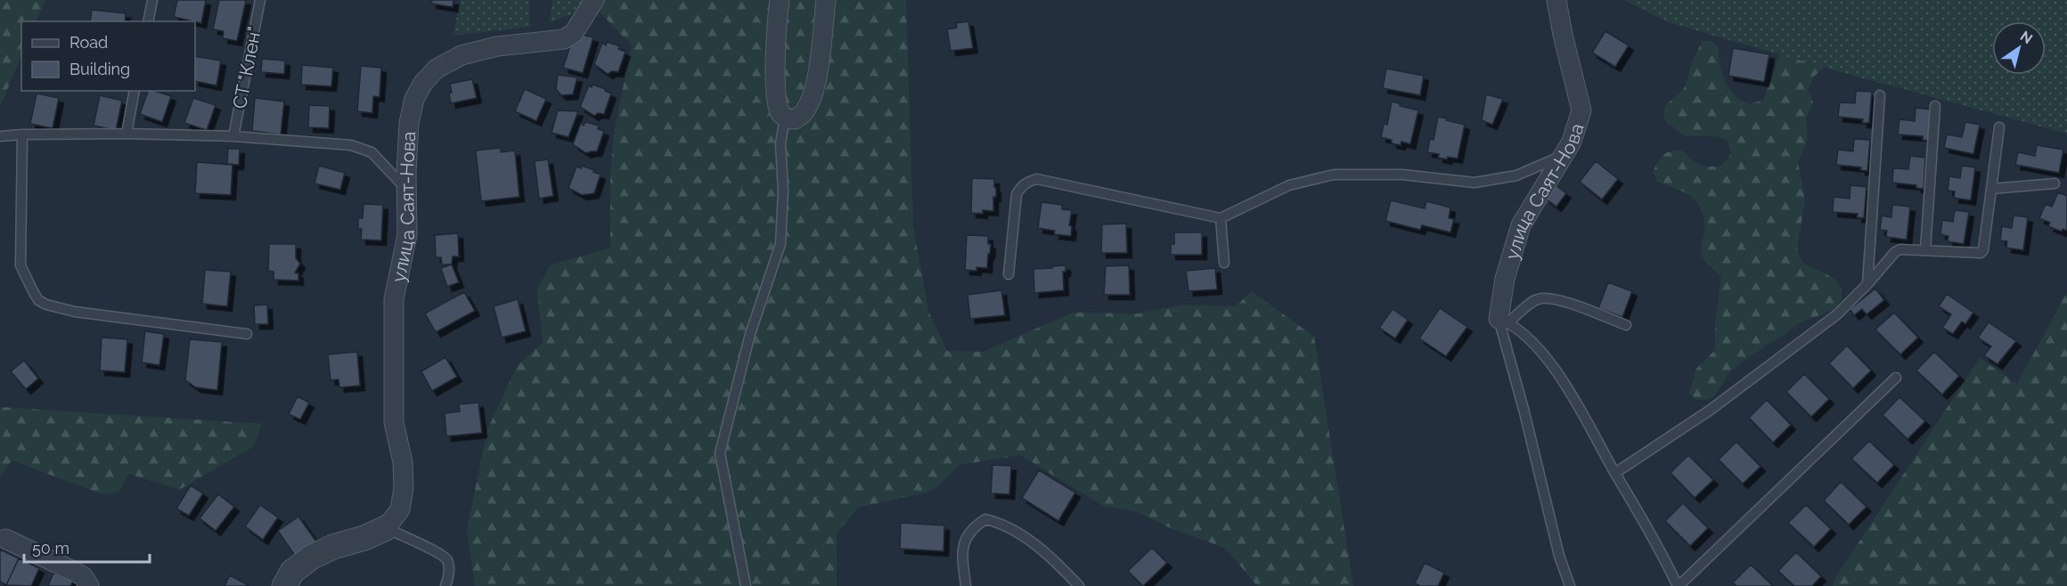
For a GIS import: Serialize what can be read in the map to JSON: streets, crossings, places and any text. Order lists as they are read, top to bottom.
{
  "streets": {
    "street": ["улица Саят-Нова"],
    "lane": ["СТ \"Клен\""]
  },
  "legend": ["Road", "Building"],
  "scale_bar": "50 m",
  "north": "top right"
}
